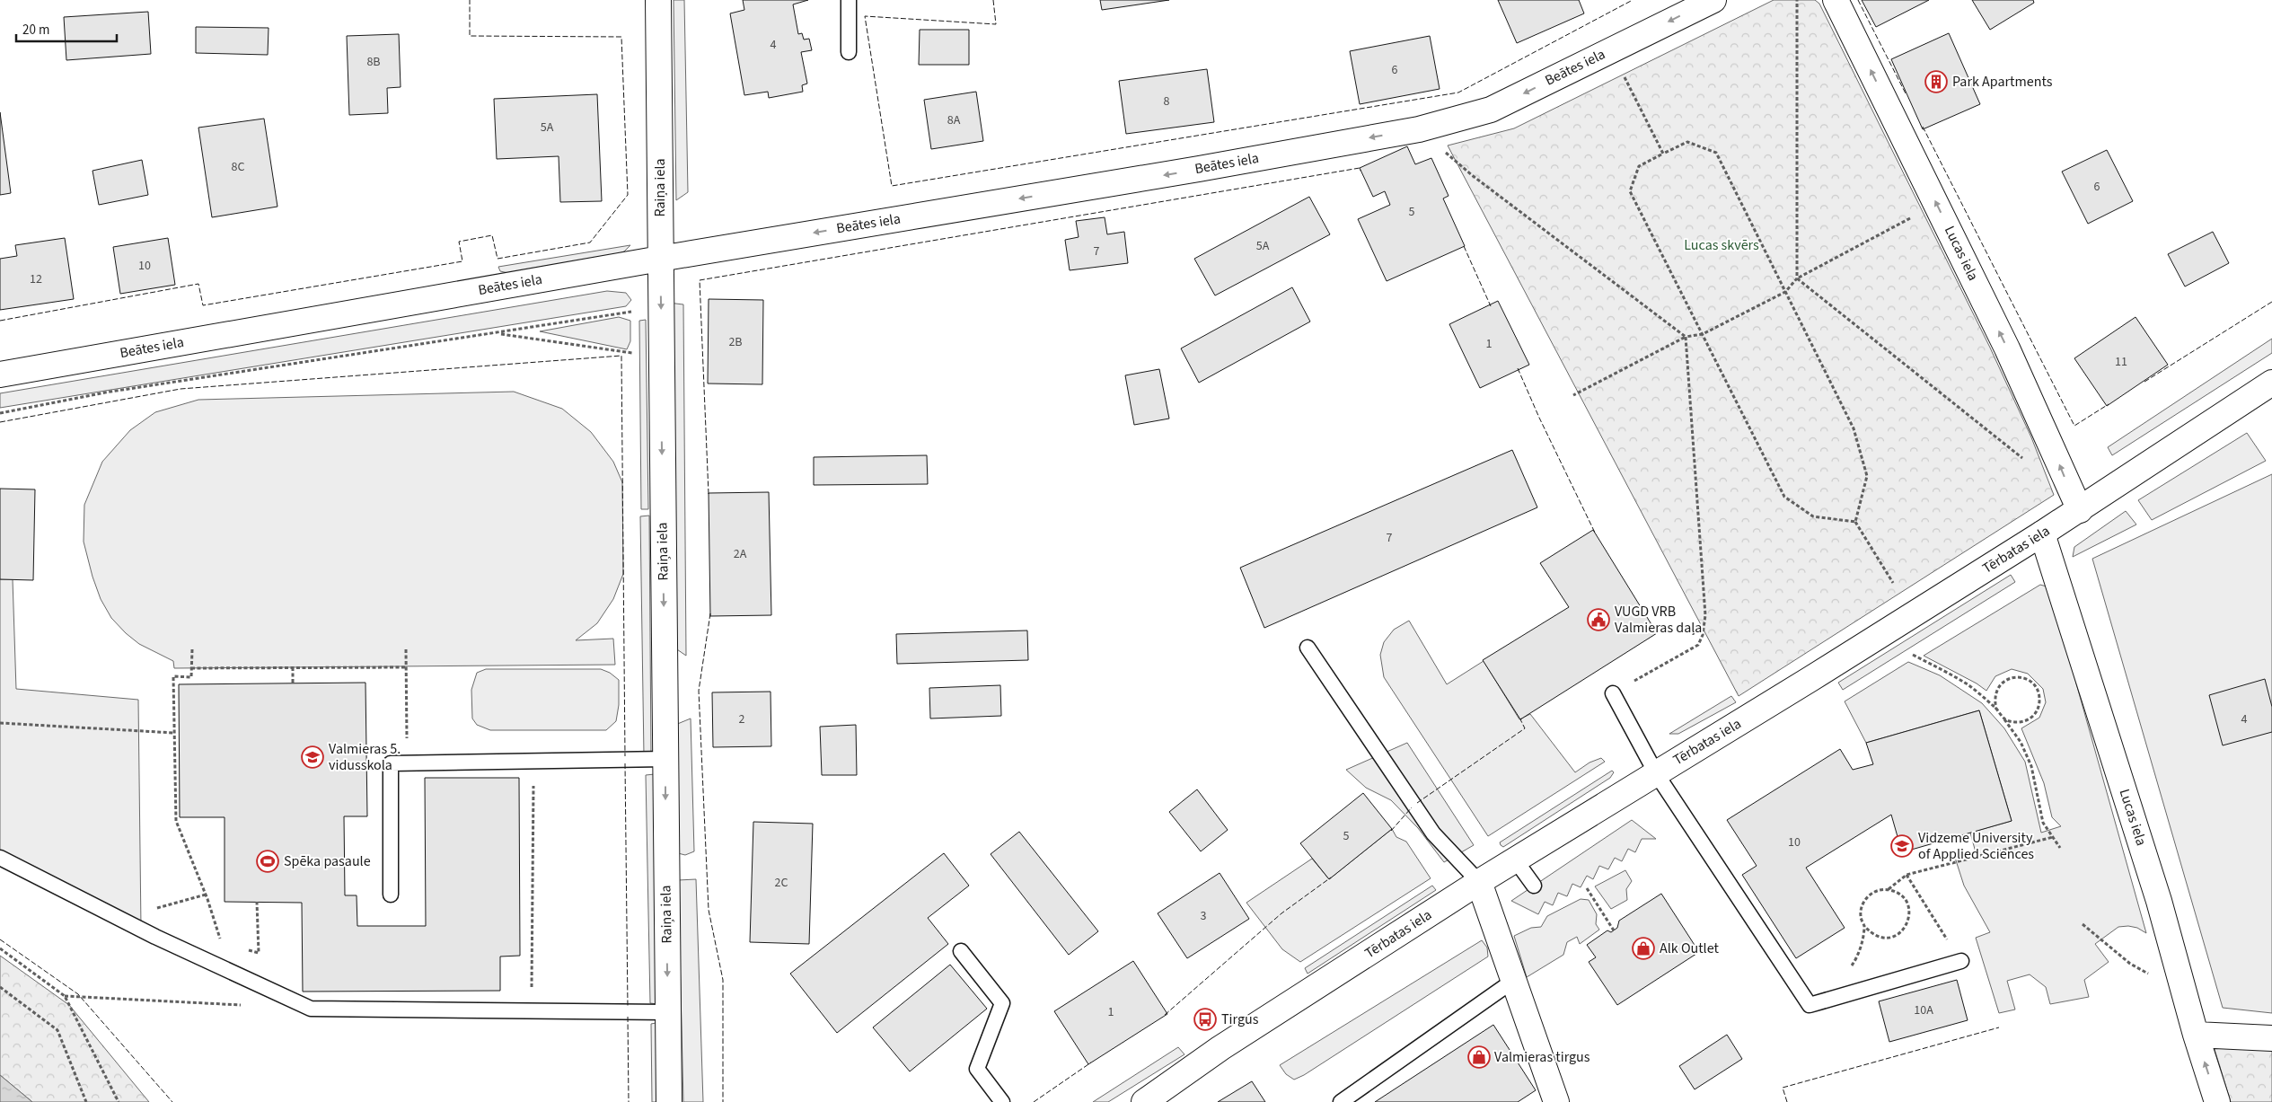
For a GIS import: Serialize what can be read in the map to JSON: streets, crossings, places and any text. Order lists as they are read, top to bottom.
{
  "streets": {
    "street": [
      "Beātes iela",
      "Raiņa iela",
      "Lucas iela",
      "Tērbatas iela"
    ]
  },
  "crossings": [
    ["Beātes iela", "Raiņa iela"],
    ["Lucas iela", "Tērbatas iela"]
  ],
  "one_way": ["Beātes iela", "Raiņa iela", "Lucas iela"],
  "parks": ["Lucas skvērs"],
  "places": {
    "building": ["Park Apartments"],
    "public building": ["VUGD VRB Valmieras daļa"],
    "school or university": ["Valmieras 5. vidusskola", "Vidzeme University of Applied Sciences"],
    "sports": ["Spēka pasaule"],
    "shop": ["Alk Outlet", "Valmieras tirgus"],
    "bus stop": ["Tirgus"]
  },
  "house_numbers": [
    "4",
    "8B",
    "6",
    "8",
    "8A",
    "5A",
    "8C",
    "6",
    "5",
    "5A",
    "7",
    "10",
    "12",
    "2B",
    "1",
    "11",
    "7",
    "2A",
    "2",
    "4",
    "5",
    "10",
    "2C",
    "3",
    "10A",
    "1"
  ],
  "scale_bar": "20 m"
}
